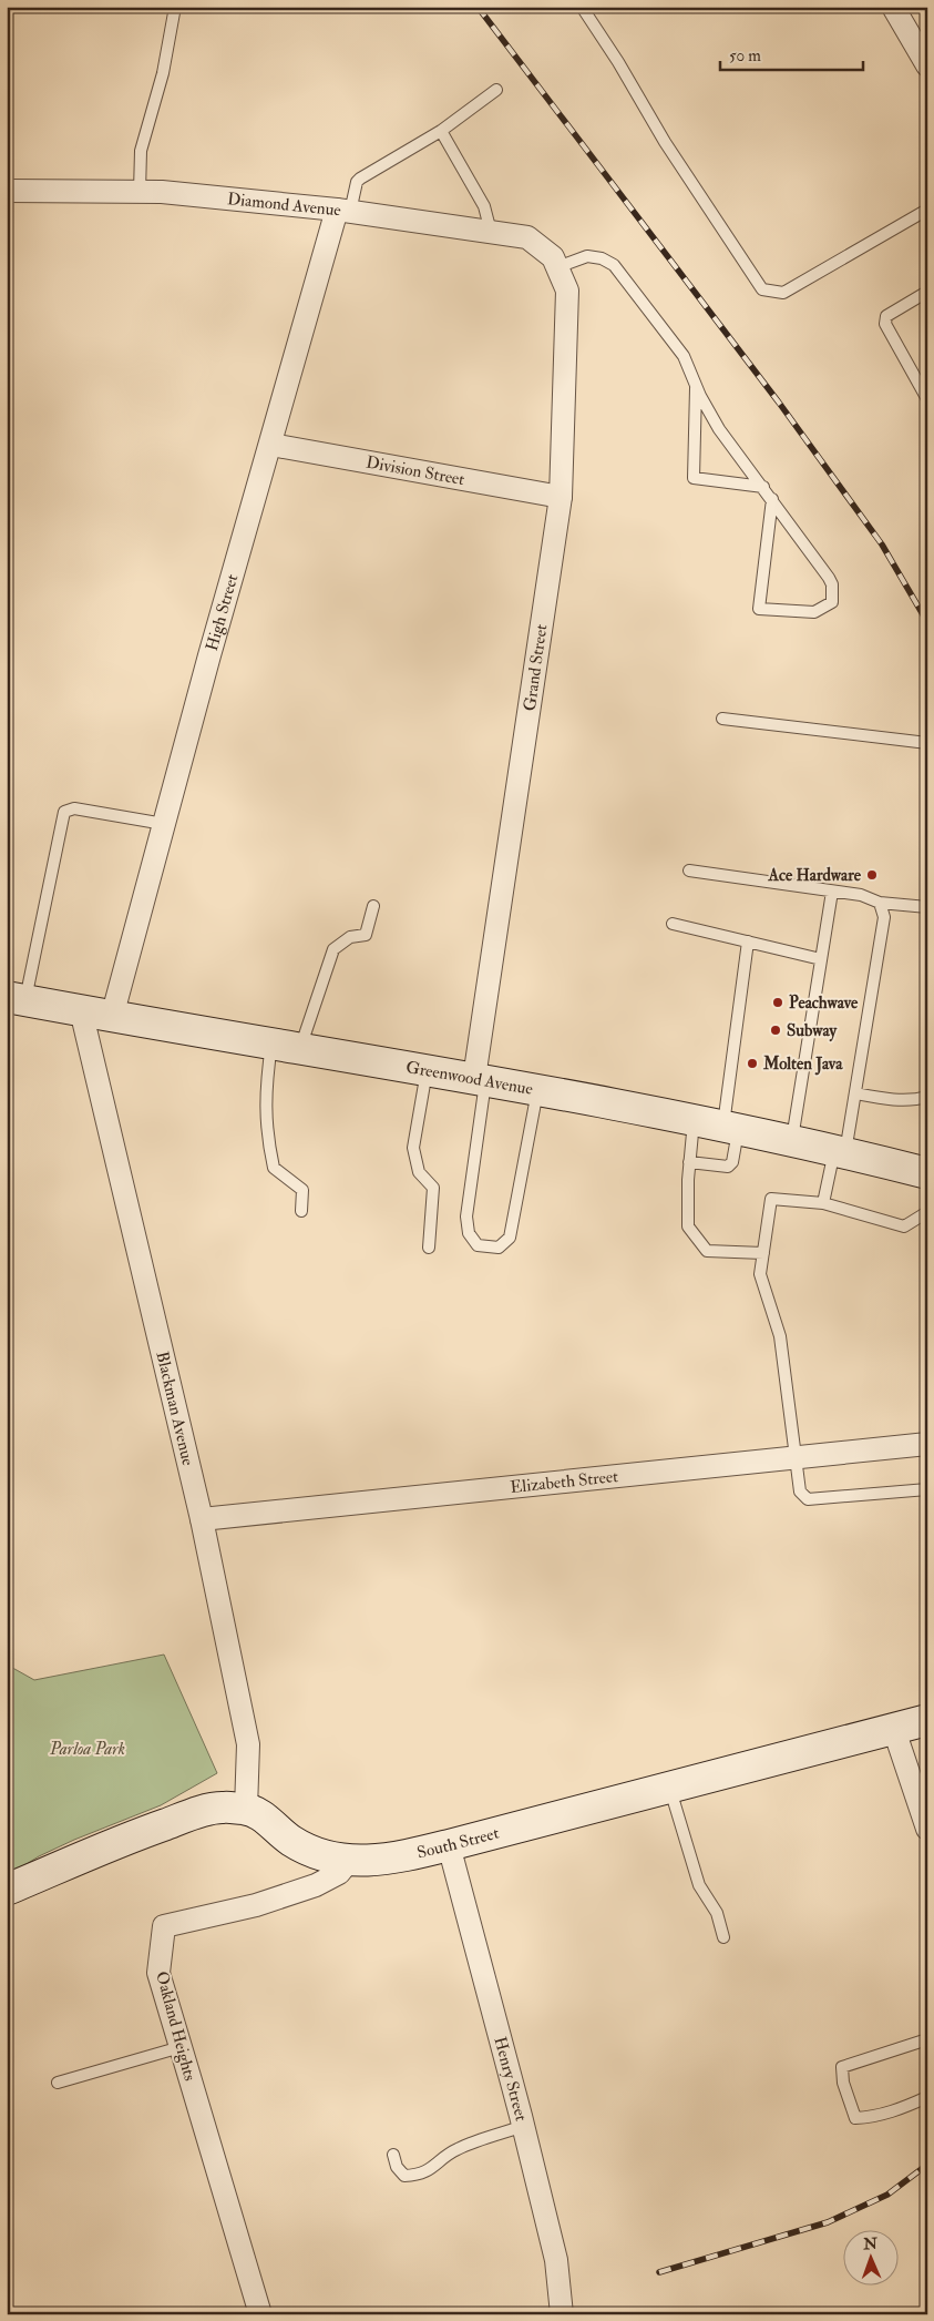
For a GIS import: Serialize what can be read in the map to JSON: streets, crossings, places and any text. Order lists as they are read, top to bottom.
{
  "streets": {
    "street": [
      "Diamond Avenue",
      "Division Street",
      "High Street",
      "Grand Street",
      "Greenwood Avenue",
      "Blackman Avenue",
      "Elizabeth Street",
      "South Street",
      "Oakland Heights",
      "Henry Street"
    ]
  },
  "crossings": [
    ["Diamond Avenue", "High Street"],
    ["Diamond Avenue", "Grand Street"],
    ["Division Street", "High Street"],
    ["Division Street", "Grand Street"],
    ["High Street", "Greenwood Avenue"],
    ["Grand Street", "Greenwood Avenue"],
    ["Greenwood Avenue", "Blackman Avenue"],
    ["Blackman Avenue", "Elizabeth Street"],
    ["Blackman Avenue", "South Street"],
    ["South Street", "Oakland Heights"],
    ["South Street", "Henry Street"]
  ],
  "parks": ["Parloa Park"],
  "places": [
    "Ace Hardware",
    "Peachwave",
    "Subway",
    "Molten Java"
  ],
  "scale_bar": "50 m",
  "north": "top"
}
